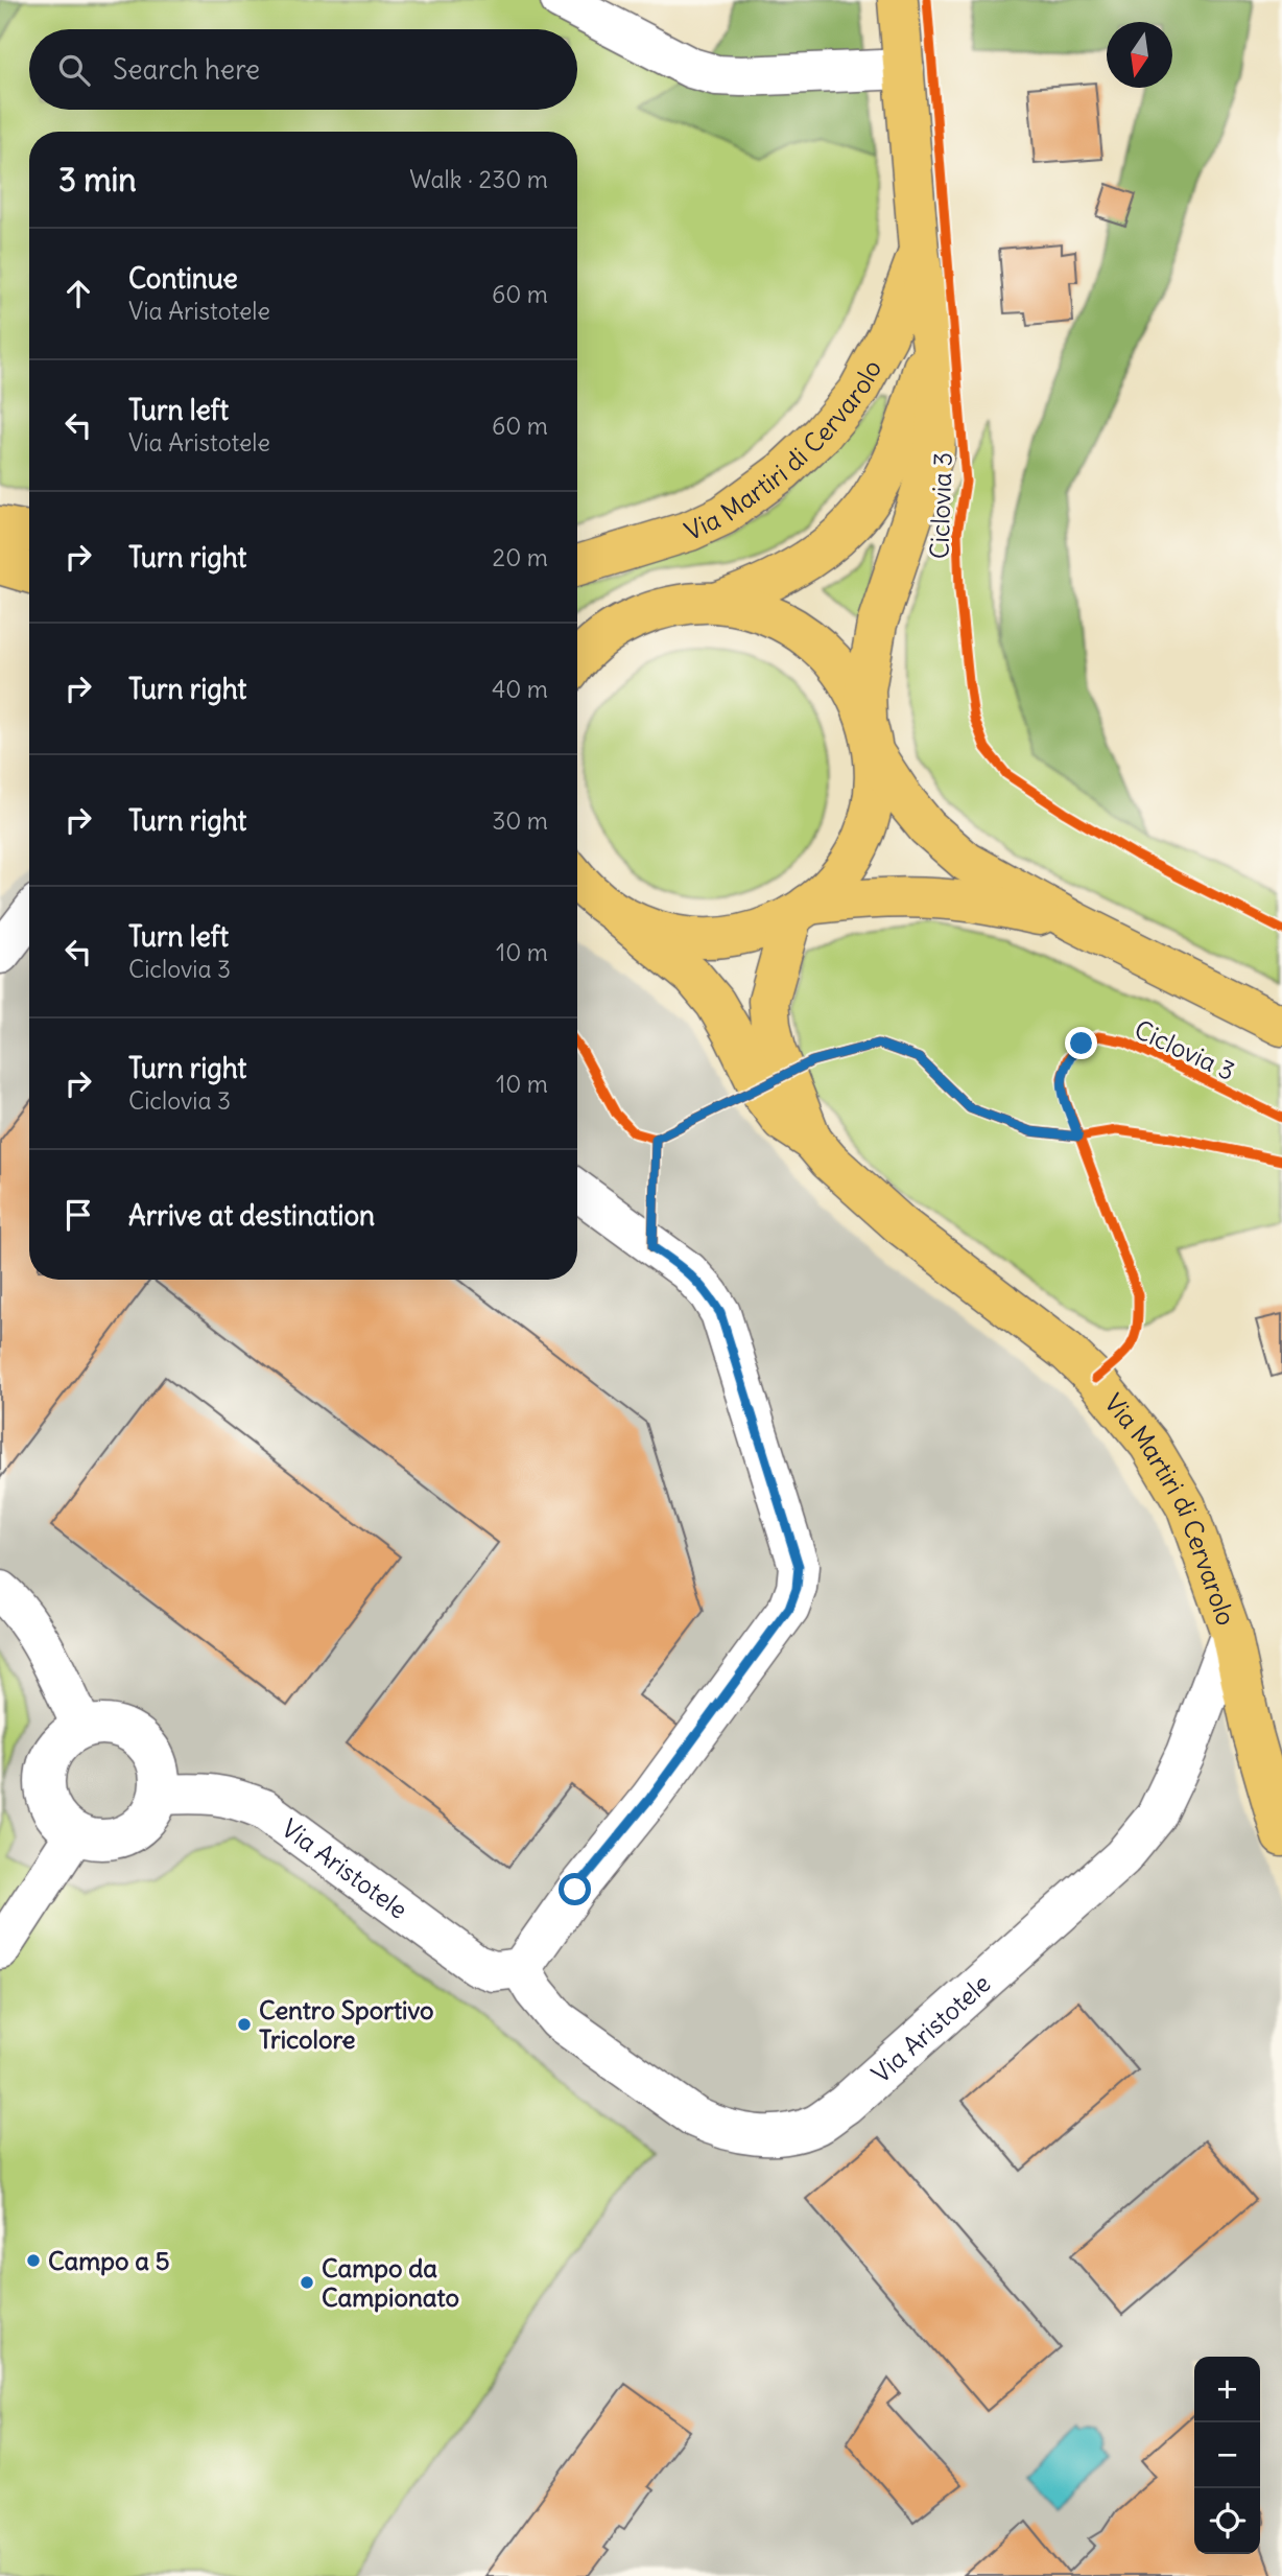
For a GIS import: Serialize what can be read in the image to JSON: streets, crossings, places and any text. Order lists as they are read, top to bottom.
{
  "streets": {
    "main road": ["Via Martiri di Cervarolo"],
    "street": ["Via Aristotele"],
    "cycle path": ["Ciclovia 3"]
  },
  "crossings": [
    ["Via Martiri di Cervarolo", "Via Aristotele"]
  ],
  "places": ["Centro Sportivo Tricolore", "Campo a 5", "Campo da Campionato"],
  "north": "bottom",
  "page": {
    "search": "Search here",
    "heading": ["3 min", "Walk · 230 m"],
    "list": [
      ["Continue", "Via Aristotele", "60 m"],
      ["Turn left", "Via Aristotele", "60 m"],
      ["Turn right", "20 m"],
      ["Turn right", "40 m"],
      ["Turn right", "30 m"],
      ["Turn left", "Ciclovia 3", "10 m"],
      ["Turn right", "Ciclovia 3", "10 m"],
      "Arrive at destination"
    ],
    "map_buttons": ["+", "−"]
  }
}
